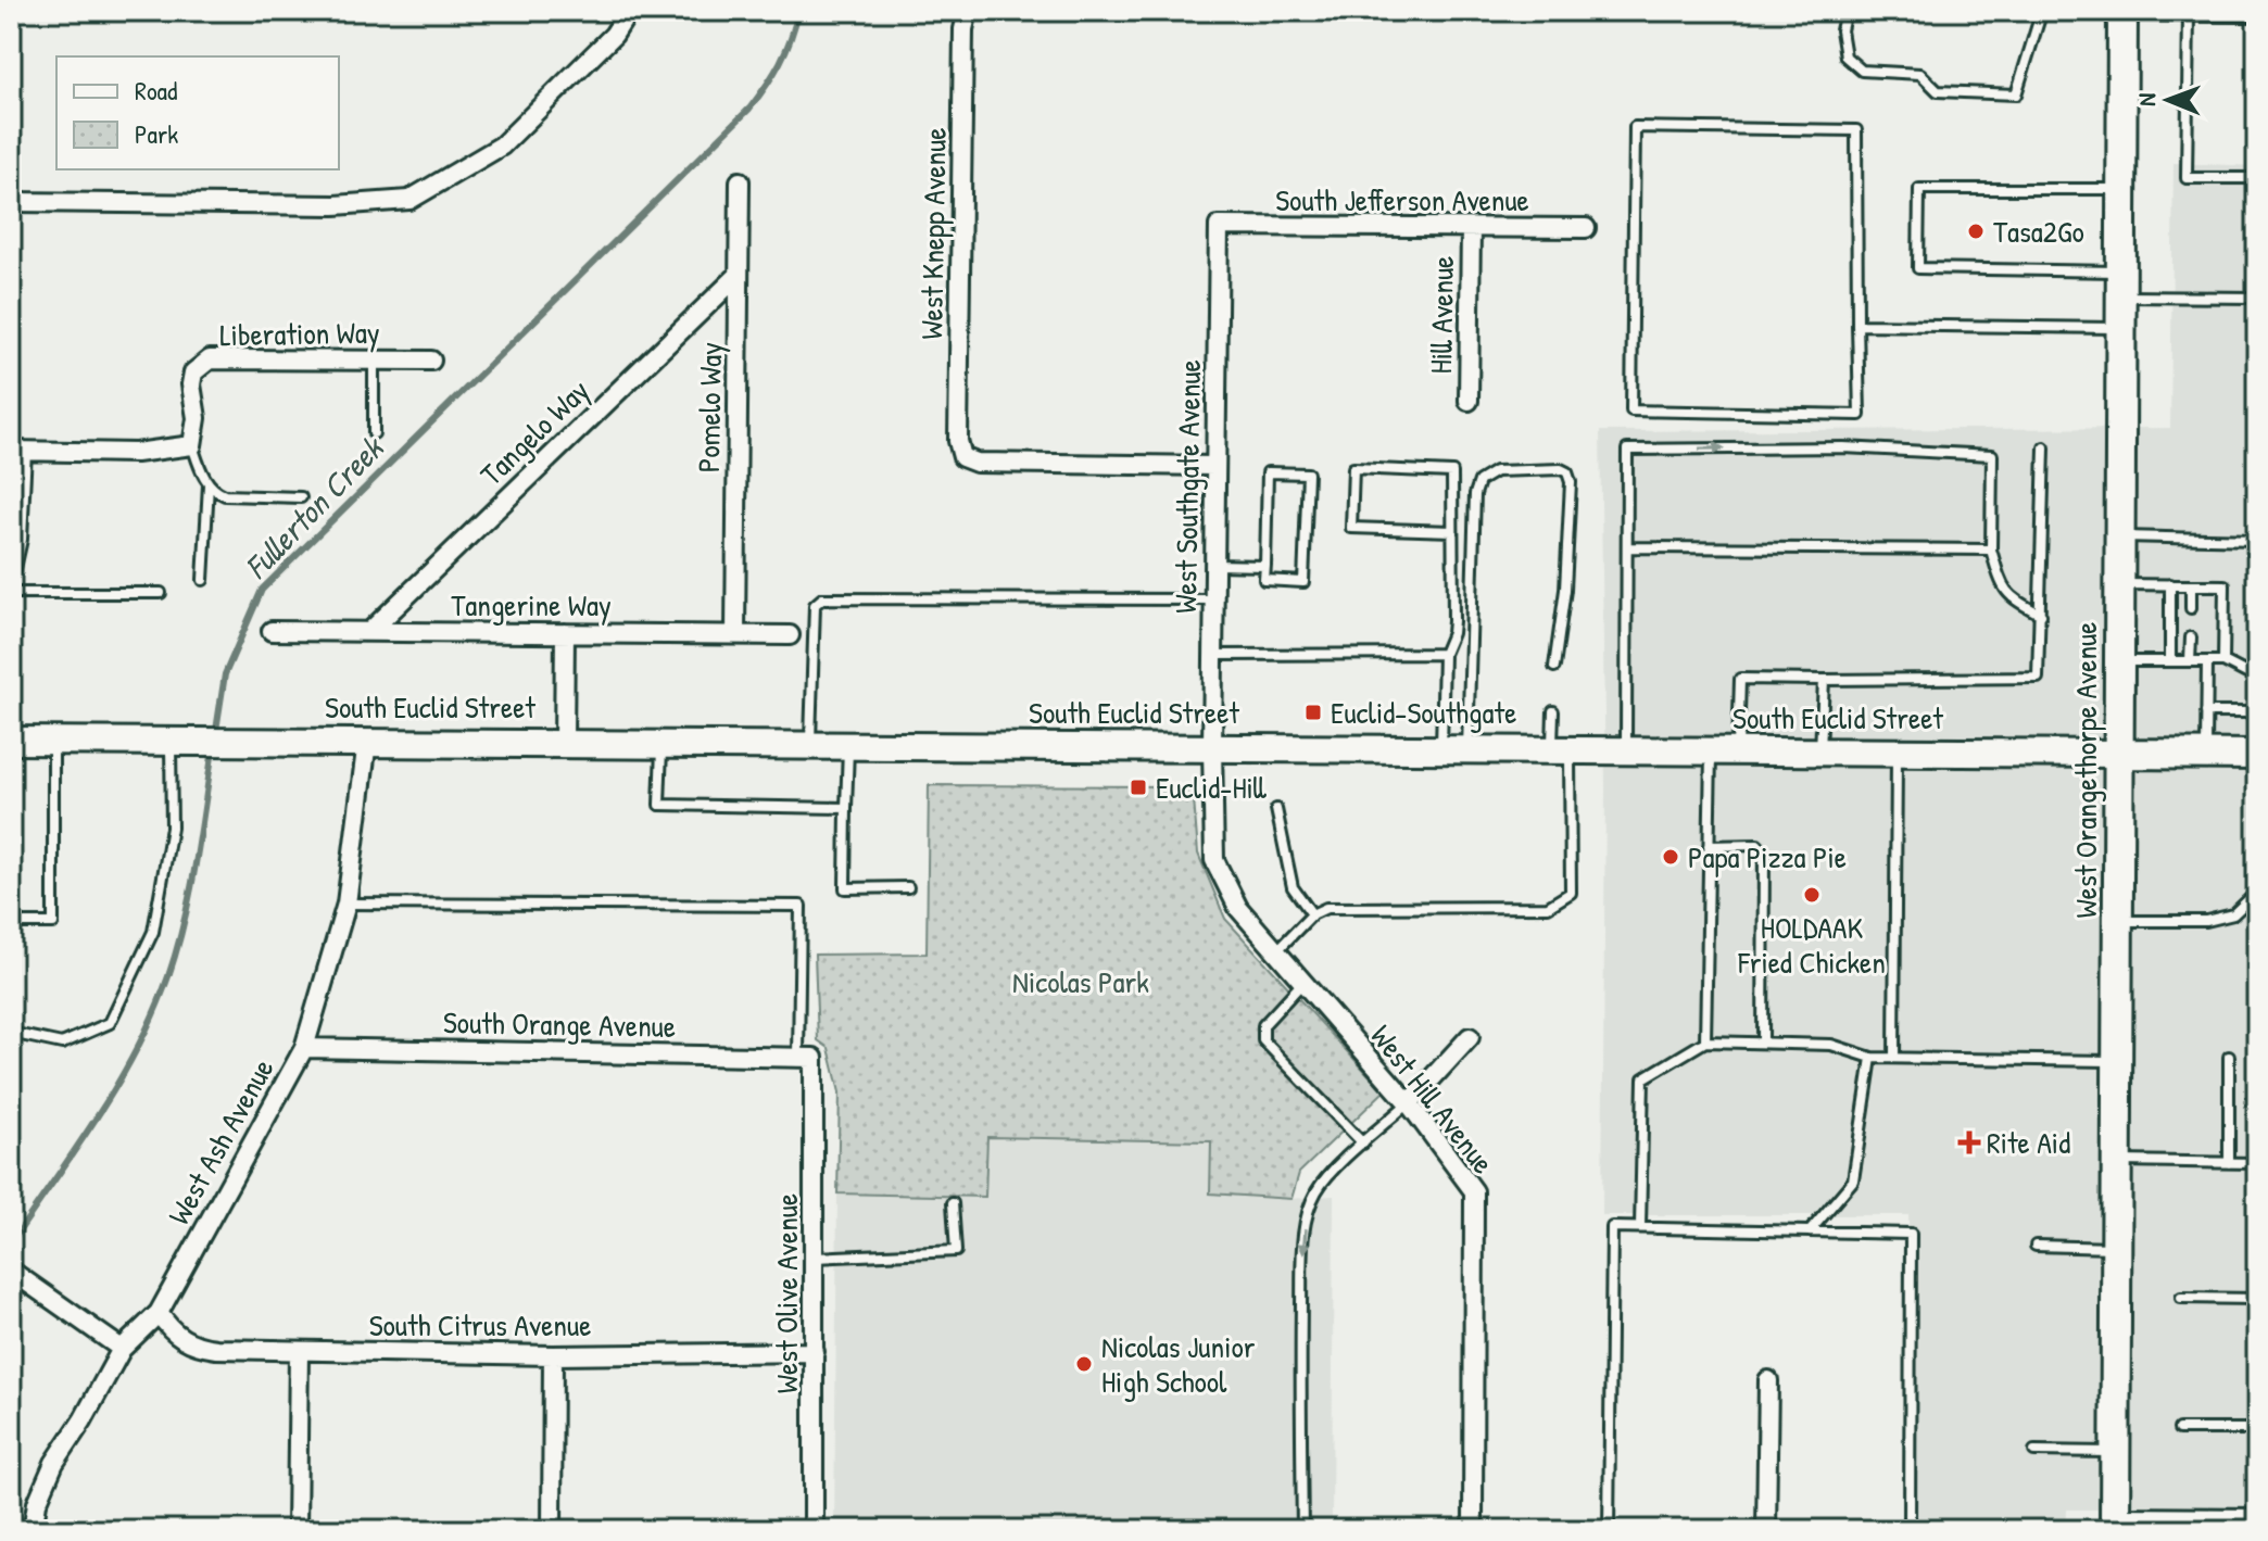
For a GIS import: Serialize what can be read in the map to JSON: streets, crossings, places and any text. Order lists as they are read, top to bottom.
{
  "streets": {
    "main road": ["South Euclid Street", "West Orangethorpe Avenue"],
    "street": [
      "South Jefferson Avenue",
      "West Knepp Avenue",
      "Hill Avenue",
      "Liberation Way",
      "Pomelo Way",
      "Tangelo Way",
      "West Southgate Avenue",
      "Tangerine Way",
      "South Orange Avenue",
      "West Hill Avenue",
      "West Ash Avenue",
      "West Olive Avenue",
      "South Citrus Avenue"
    ]
  },
  "crossings": [
    ["South Jefferson Avenue", "Hill Avenue"],
    ["South Jefferson Avenue", "West Southgate Avenue"],
    ["West Knepp Avenue", "West Southgate Avenue"],
    ["Pomelo Way", "Tangelo Way"],
    ["Pomelo Way", "Tangerine Way"],
    ["Tangelo Way", "Tangerine Way"],
    ["West Southgate Avenue", "South Euclid Street"],
    ["West Southgate Avenue", "West Hill Avenue"],
    ["South Euclid Street", "West Orangethorpe Avenue"],
    ["South Euclid Street", "West Hill Avenue"],
    ["South Euclid Street", "West Ash Avenue"],
    ["South Orange Avenue", "West Ash Avenue"],
    ["South Orange Avenue", "West Olive Avenue"],
    ["West Ash Avenue", "South Citrus Avenue"],
    ["West Olive Avenue", "South Citrus Avenue"]
  ],
  "water": ["Fullerton Creek"],
  "parks": ["Nicolas Park"],
  "places": {
    "other": [
      "Tasa2Go",
      "Papa Pizza Pie",
      "HOLDAAK Fried Chicken",
      "Nicolas Junior High School"
    ],
    "transit": ["Euclid-Southgate", "Euclid-Hill"],
    "health": ["Rite Aid"]
  },
  "legend": ["Road", "Park"],
  "north": "left"
}
